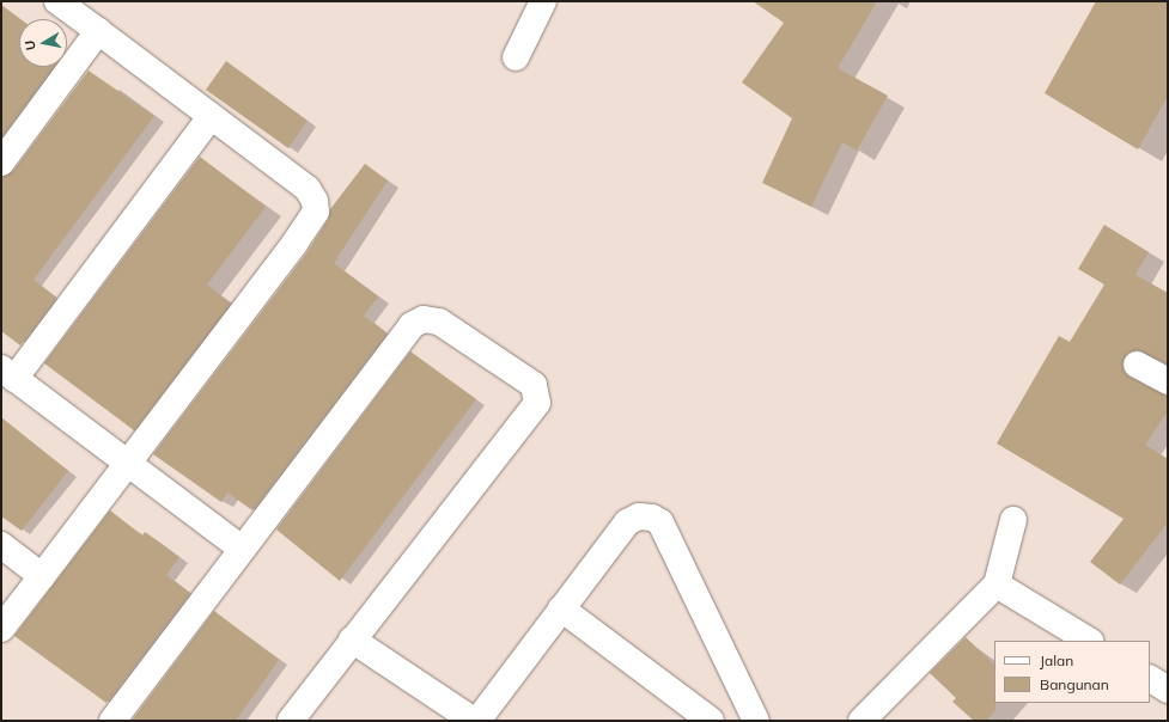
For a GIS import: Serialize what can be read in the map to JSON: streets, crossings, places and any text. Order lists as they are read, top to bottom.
{
  "legend": ["Jalan", "Bangunan"],
  "north": "left"
}
